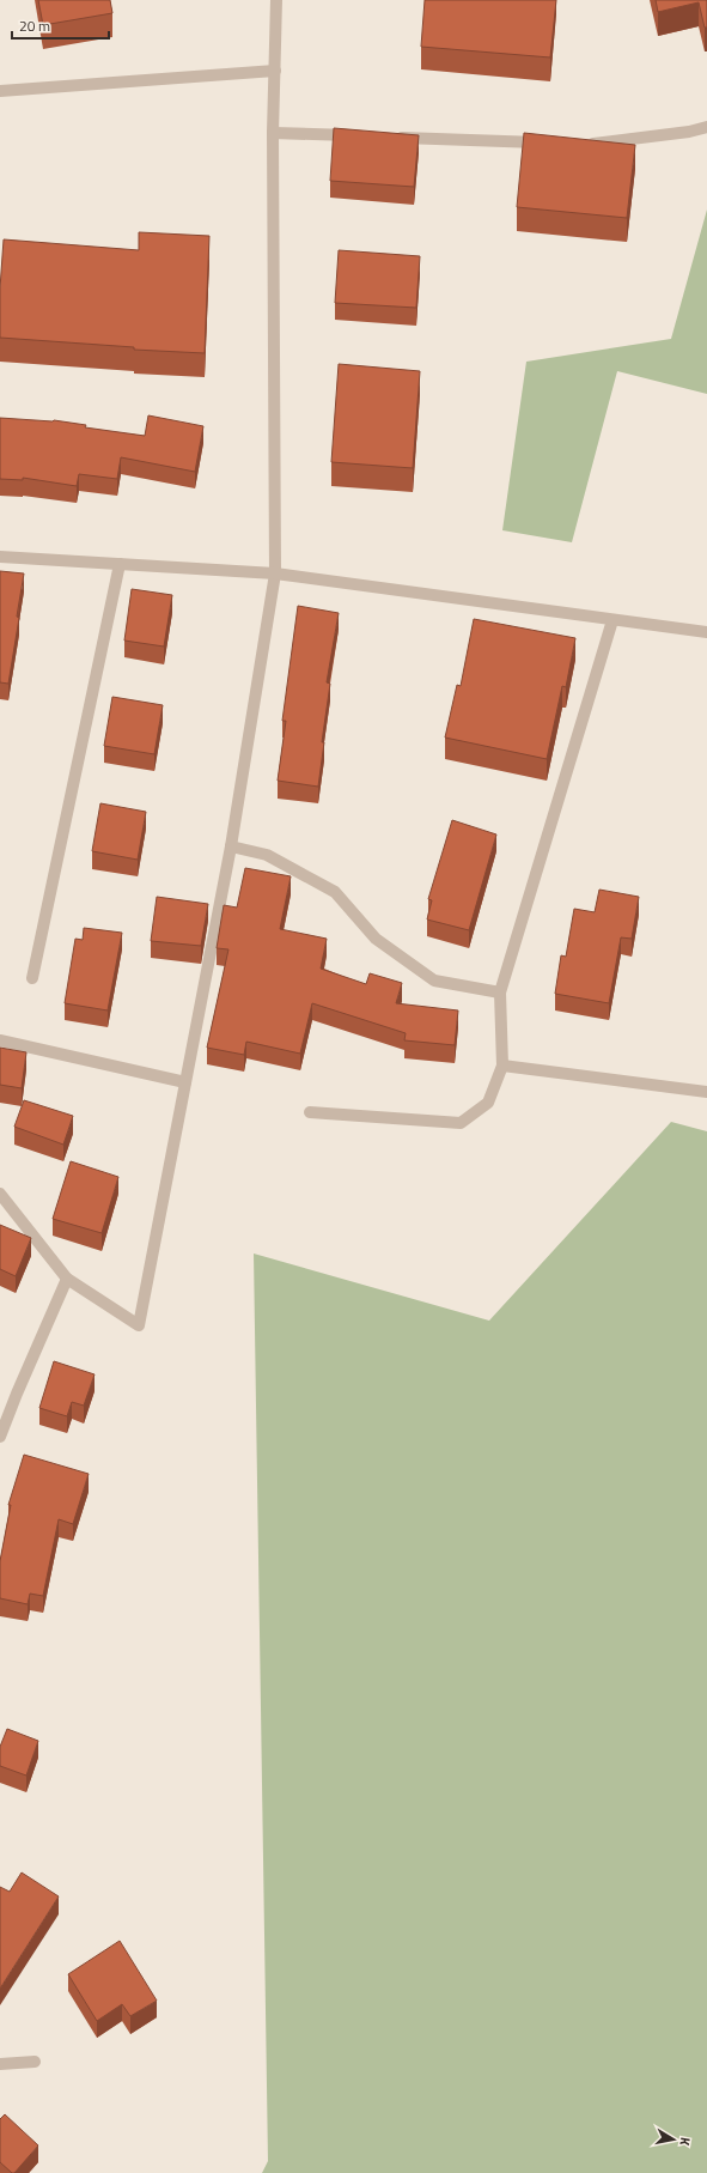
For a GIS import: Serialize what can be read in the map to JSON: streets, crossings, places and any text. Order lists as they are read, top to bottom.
{
  "scale_bar": "20 m",
  "north": "right"
}
